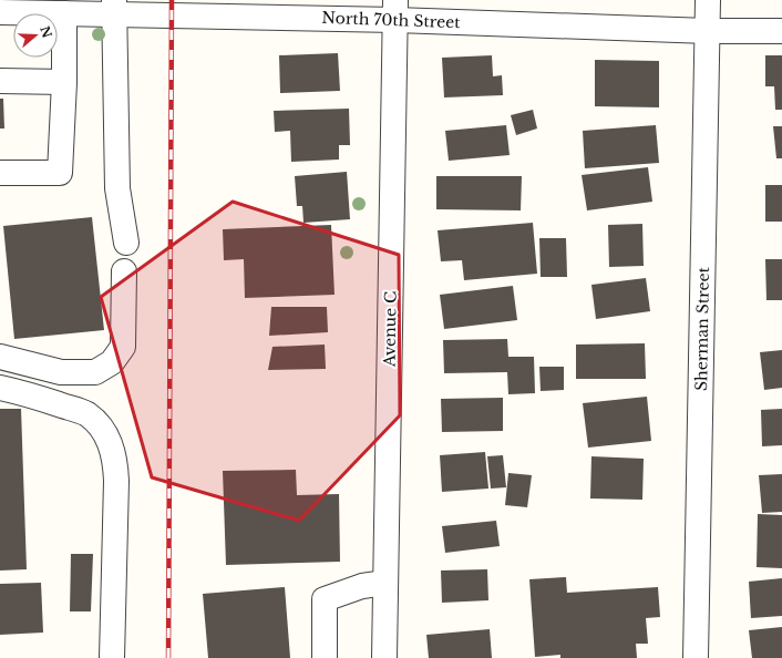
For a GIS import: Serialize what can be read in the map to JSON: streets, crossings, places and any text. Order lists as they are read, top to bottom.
{
  "streets": {
    "street": ["North 70th Street", "Avenue C", "Sherman Street"]
  },
  "crossings": [
    ["North 70th Street", "Avenue C"],
    ["North 70th Street", "Sherman Street"]
  ],
  "north": "right"
}
